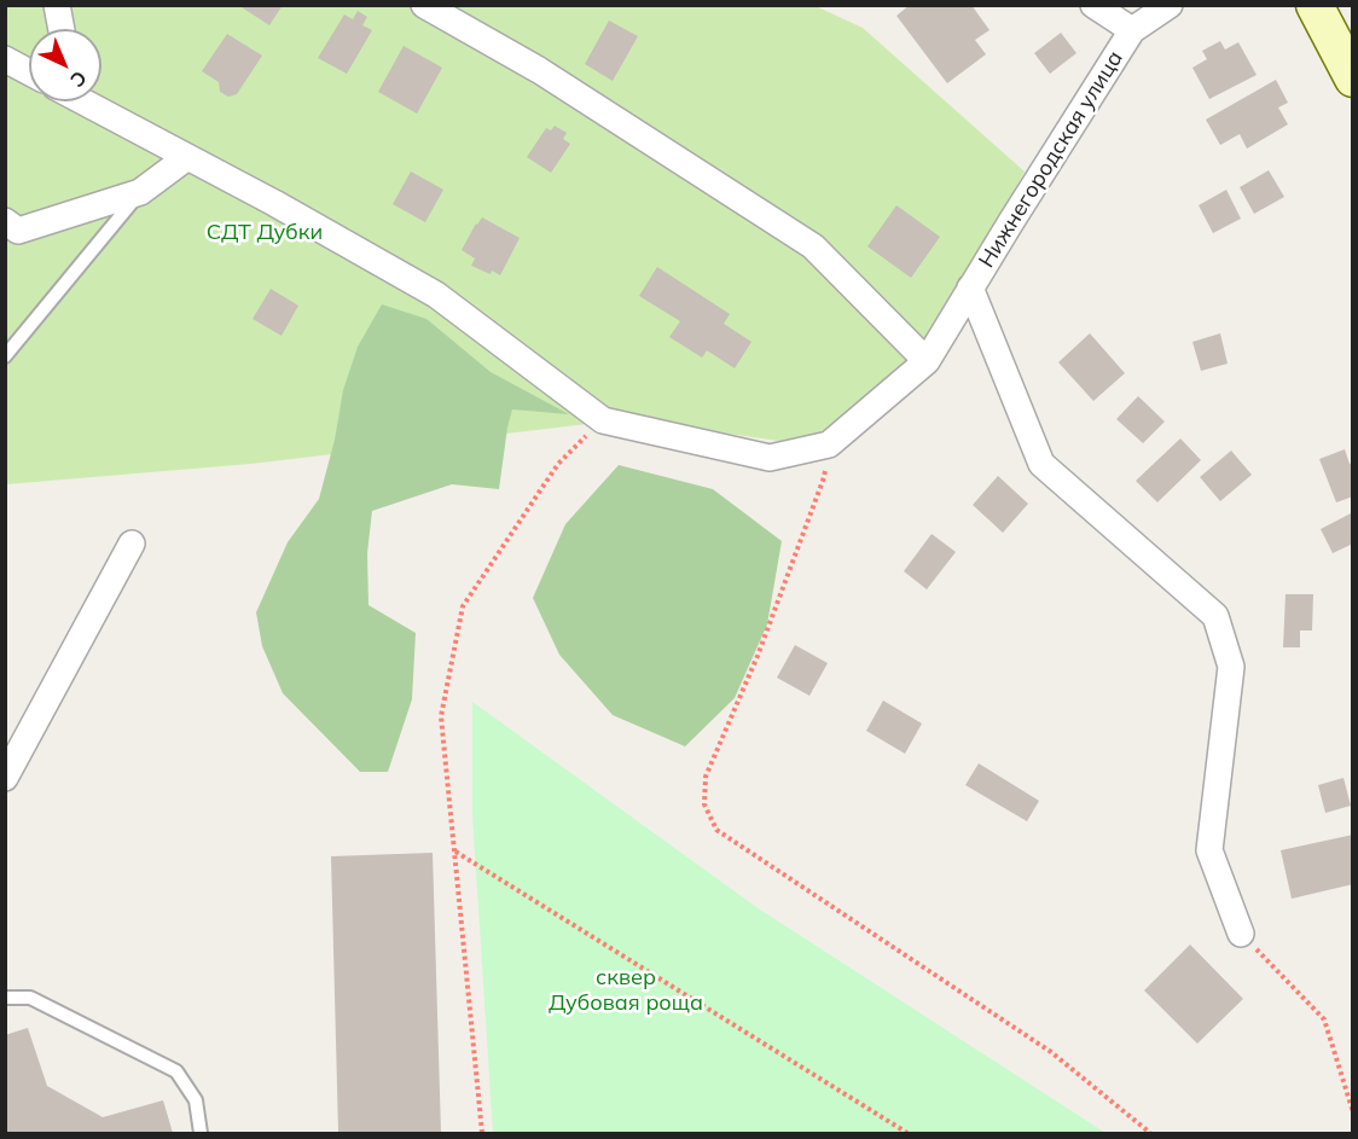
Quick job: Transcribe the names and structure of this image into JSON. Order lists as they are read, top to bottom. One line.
{"streets":{"street":["Нижнегородская улица"]},"parks":["СДТ Дубки","сквер Дубовая роща"],"north":"bottom right"}
